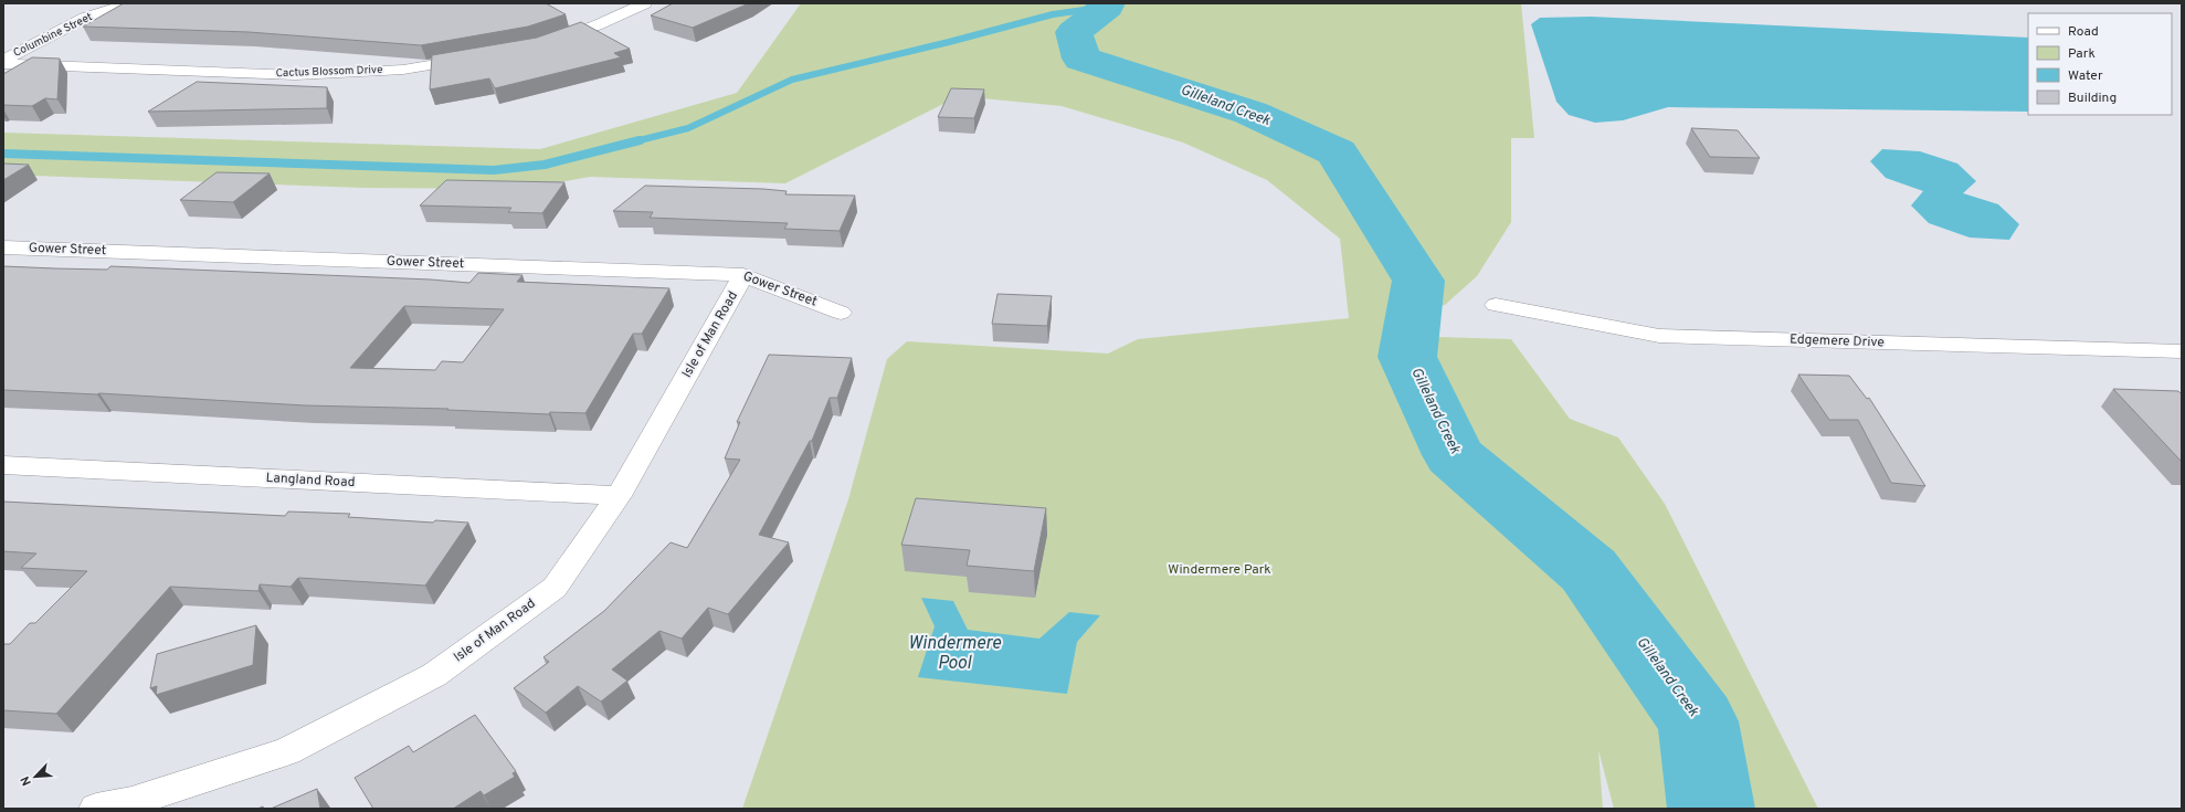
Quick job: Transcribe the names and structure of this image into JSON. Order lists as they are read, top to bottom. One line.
{"streets":{"street":["Columbine Street","Cactus Blossom Drive","Gower Street","Isle of Man Road","Edgemere Drive","Langland Road"]},"crossings":[["Gower Street","Isle of Man Road"],["Isle of Man Road","Langland Road"]],"water":["Gilleland Creek","Windermere Pool"],"parks":["Windermere Park"],"legend":["Road","Park","Water","Building"],"north":"bottom left"}
